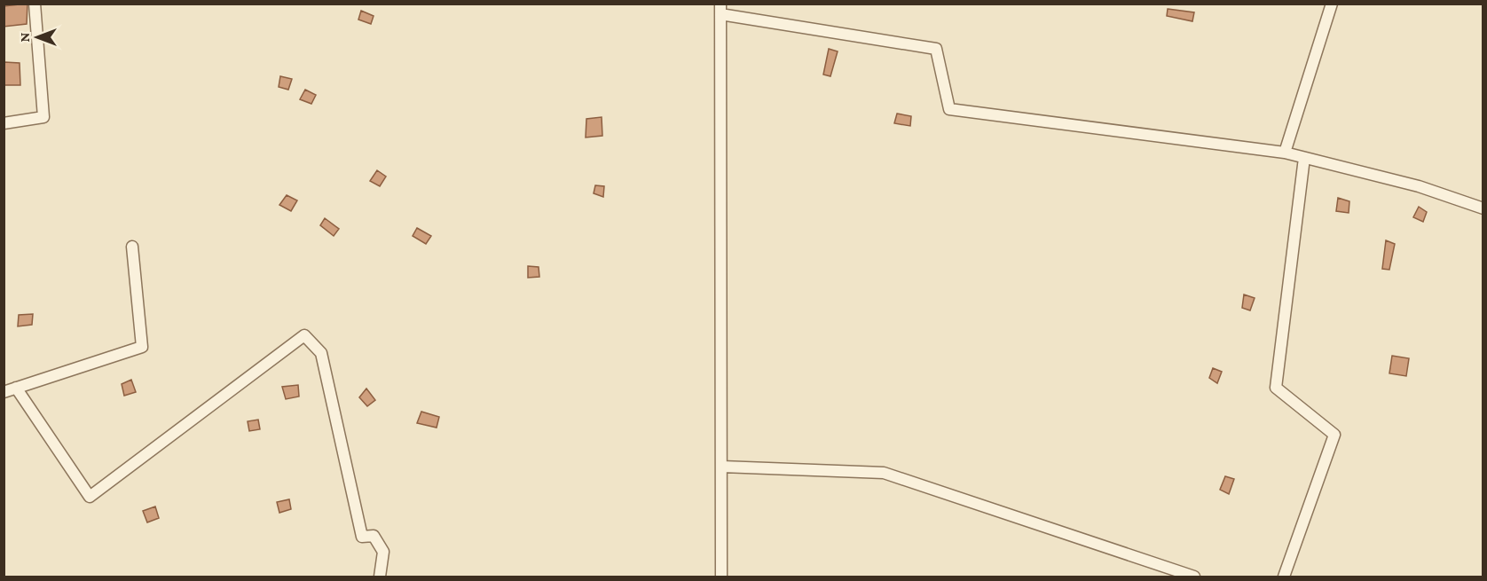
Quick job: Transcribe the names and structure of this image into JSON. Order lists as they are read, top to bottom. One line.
{"north":"left"}
